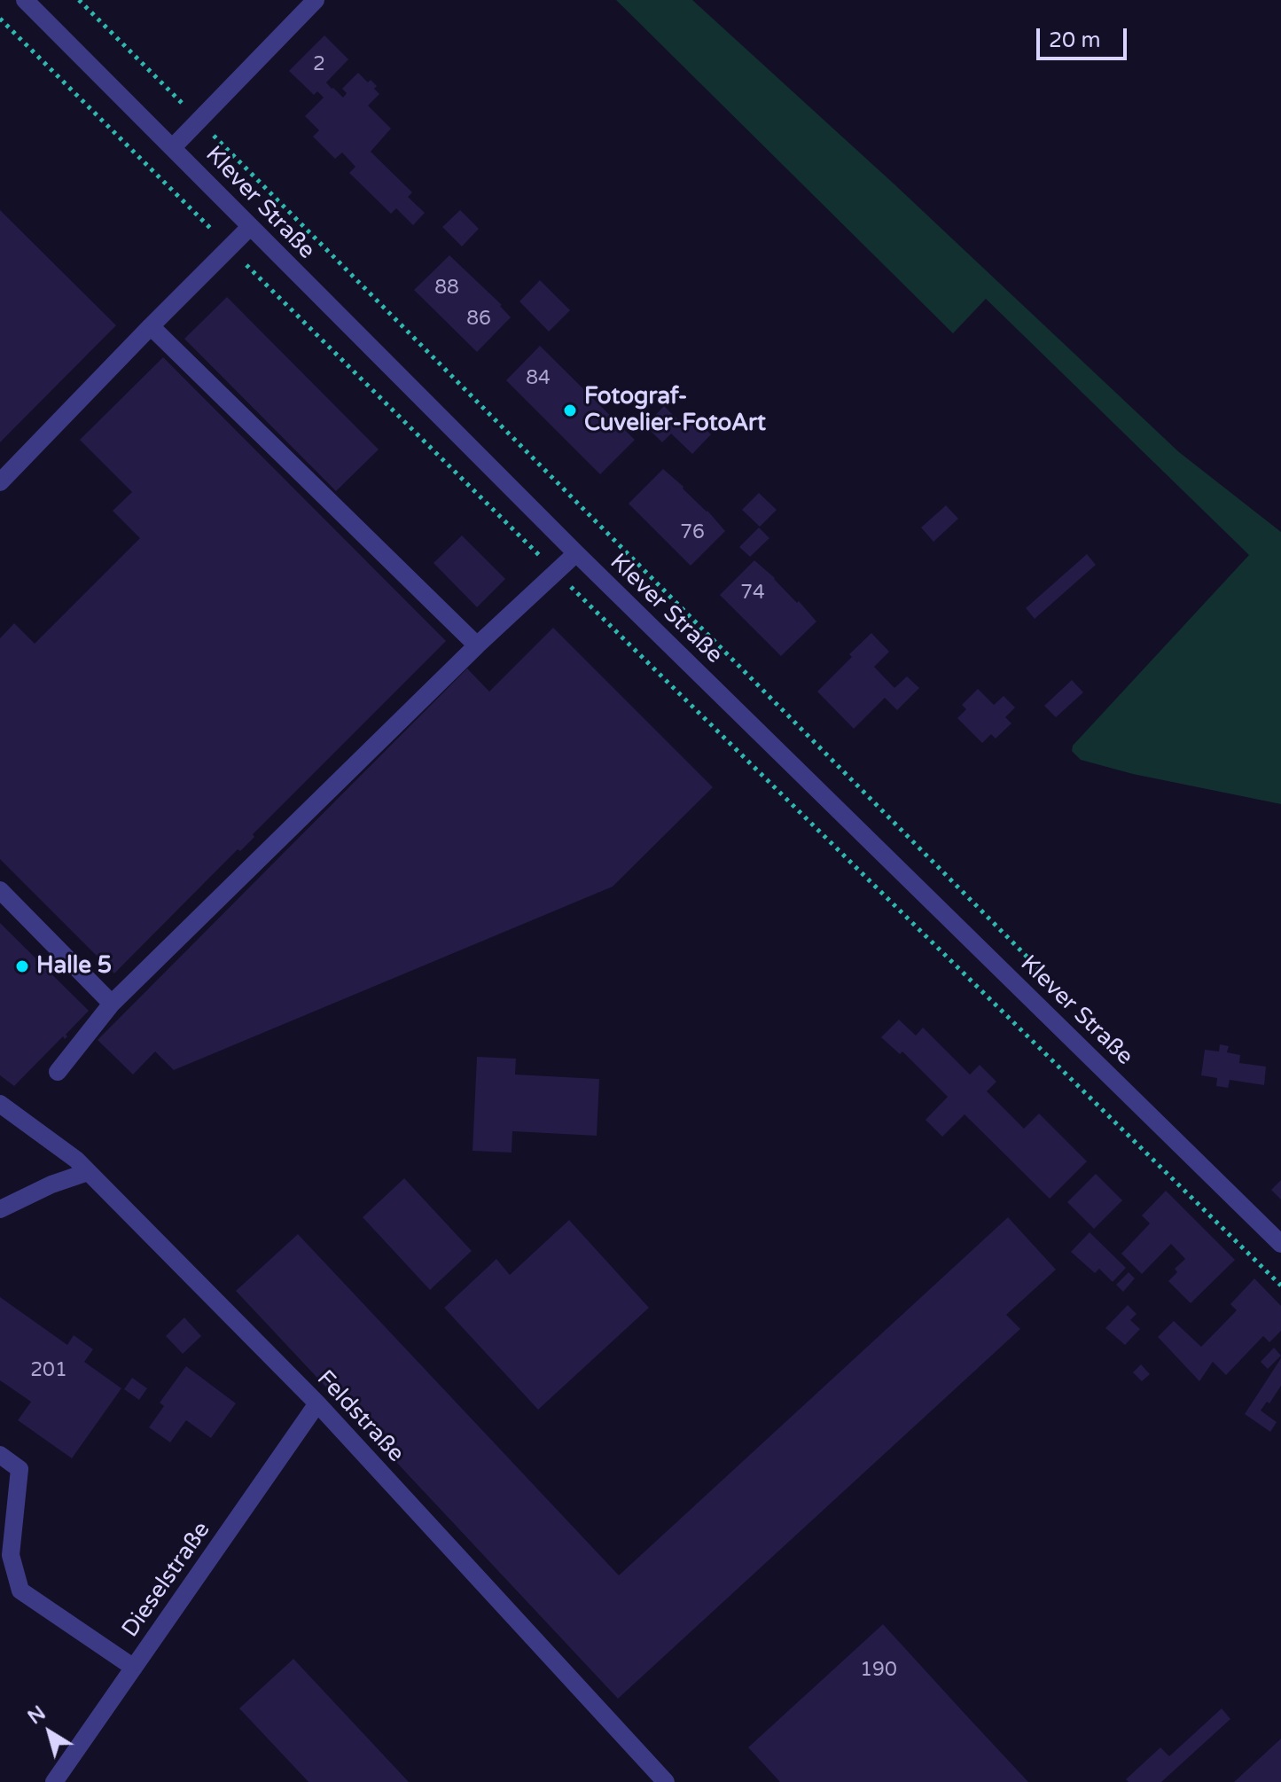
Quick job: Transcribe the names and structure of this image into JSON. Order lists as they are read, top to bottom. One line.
{"streets":{"street":["Klever Straße","Feldstraße","Dieselstraße"]},"crossings":[["Feldstraße","Dieselstraße"]],"places":["Fotograf- Cuvelier-FotoArt","Halle 5"],"house_numbers":["2","88","86","84","76","74","201","190"],"scale_bar":"20 m","north":"top left"}
